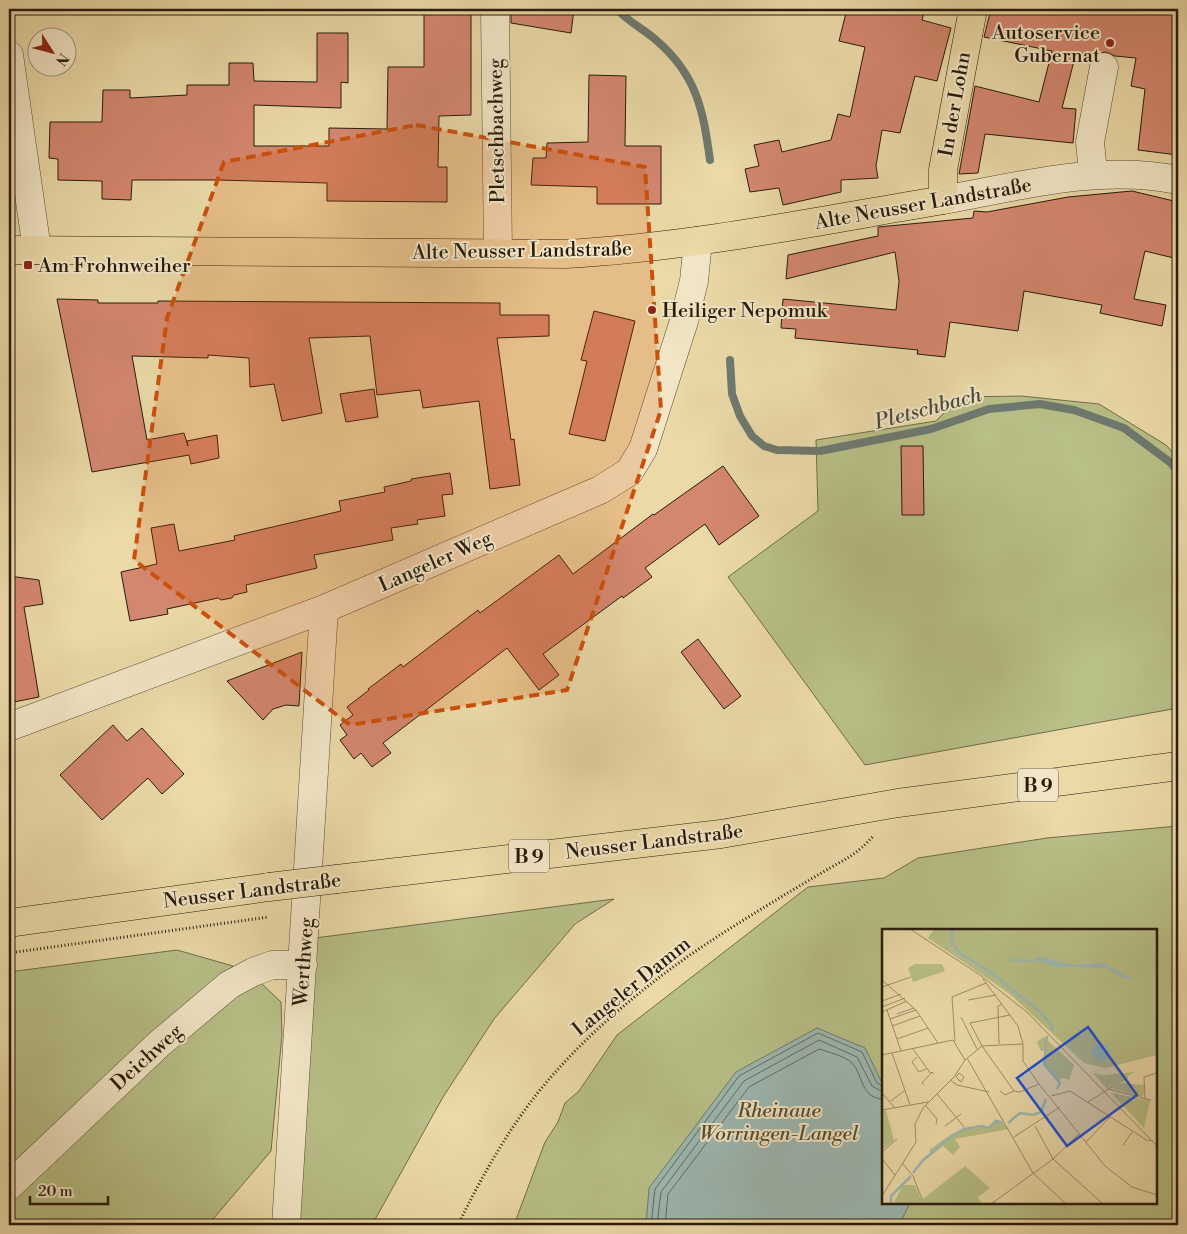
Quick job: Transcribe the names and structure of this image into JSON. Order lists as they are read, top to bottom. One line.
{"streets":{"main road":["In der Lohn","Alte Neusser Landstraße","B 9","Neusser Landstraße"],"street":["Pletschbachweg","Langeler Weg","Werthweg","Deichweg"],"path":["Langeler Damm"]},"crossings":[["In der Lohn","Alte Neusser Landstraße"],["Pletschbachweg","Alte Neusser Landstraße"],["Alte Neusser Landstraße","Langeler Weg"],["Langeler Weg","Werthweg"],["Werthweg","Deichweg"]],"water":["Pletschbach"],"parks":["Rheinaue Worringen-Langel"],"places":{"other":["Autoservice Gubernat","Heiliger Nepomuk"],"transit":["Am Frohnweiher"]},"scale_bar":"20 m","north":"bottom right"}
